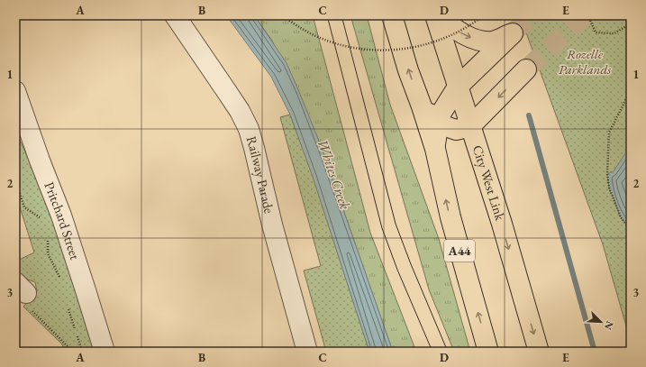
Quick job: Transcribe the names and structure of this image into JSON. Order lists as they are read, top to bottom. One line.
{"streets":{"highway":["City West Link","A44"],"street":["Railway Parade","Pritchard Street"]},"water":["Whites Creek"],"parks":["Rozelle Parklands"],"north":"bottom right","grid":{"columns":["A","B","C","D","E"],"rows":["1","2","3"]}}
